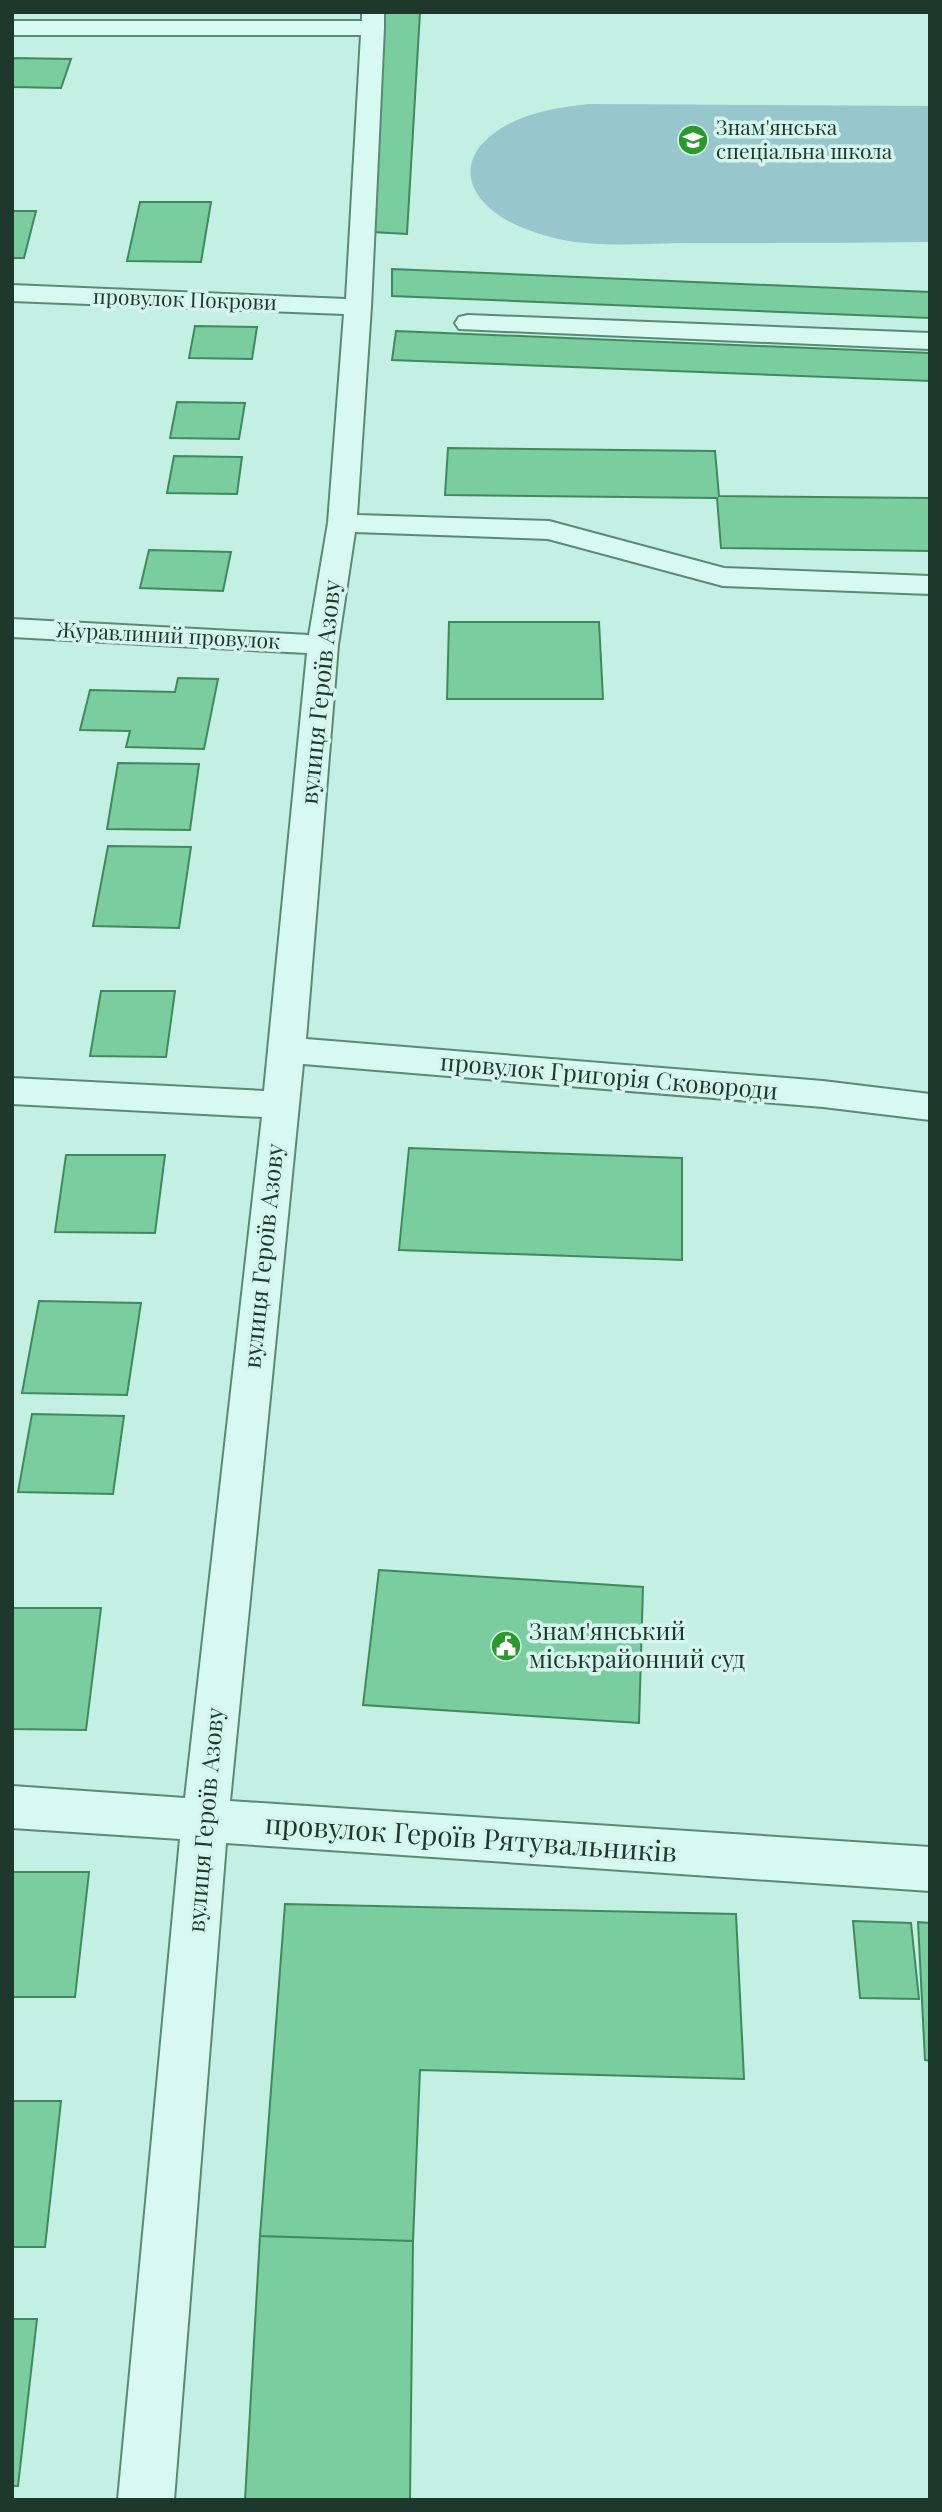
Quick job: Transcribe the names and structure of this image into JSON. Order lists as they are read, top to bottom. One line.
{"streets":{"street":["провулок Покрови","Журавлиний провулок","вулиця Героїв Азову","провулок Григорія Сковороди","провулок Героїв Рятувальників"]},"crossings":[["провулок Покрови","вулиця Героїв Азову"],["Журавлиний провулок","вулиця Героїв Азову"],["вулиця Героїв Азову","провулок Григорія Сковороди"],["вулиця Героїв Азову","провулок Героїв Рятувальників"]],"places":{"school or university":["Знам'янська спеціальна школа"],"public building":["Знам'янський міськрайонний суд"]}}
